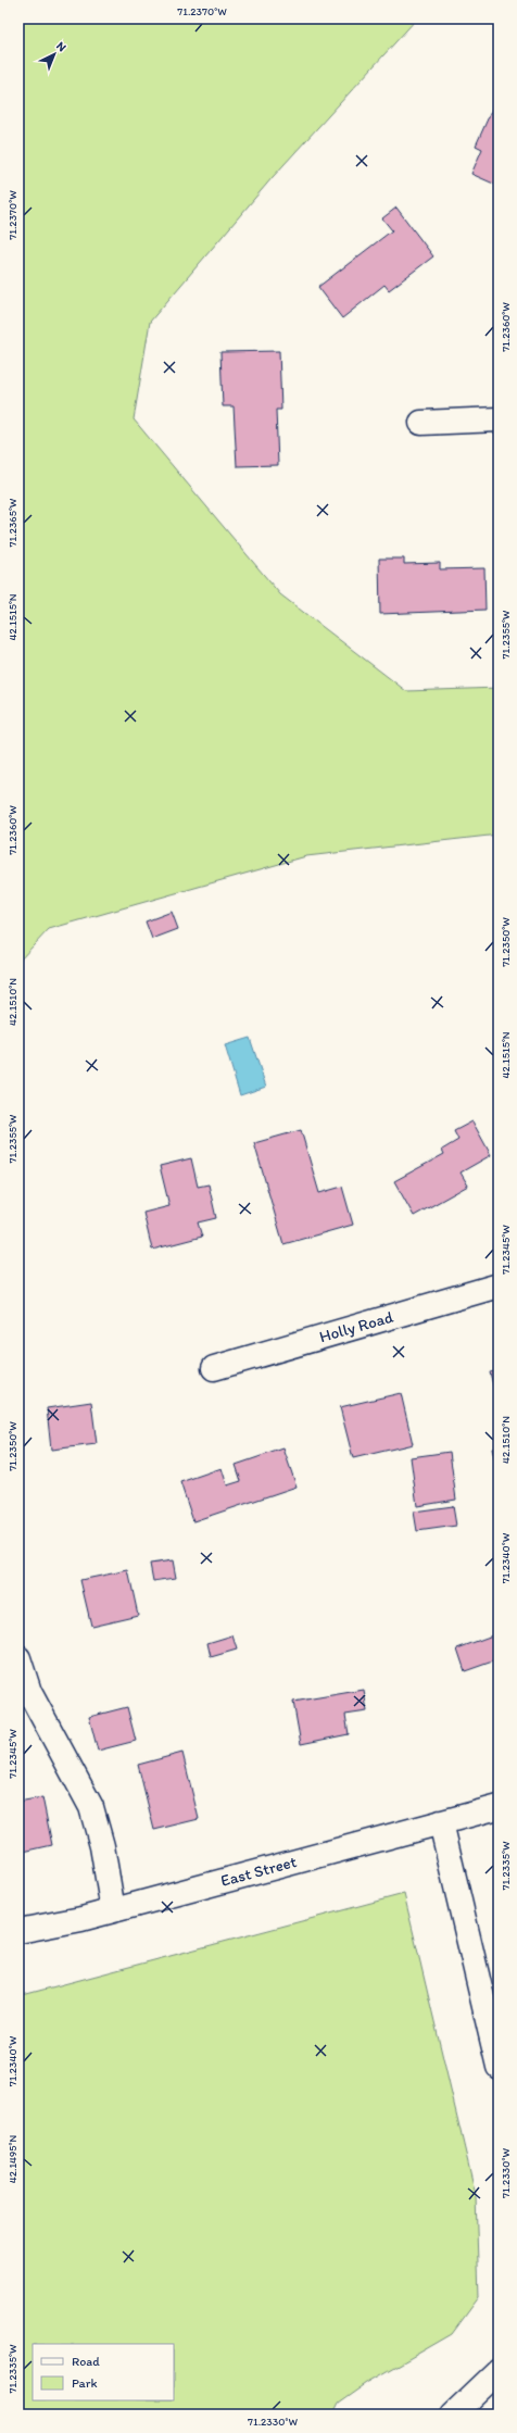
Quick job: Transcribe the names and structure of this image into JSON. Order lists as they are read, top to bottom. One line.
{"streets":{"street":["Holly Road","East Street"]},"legend":["Road","Park"],"north":"top right","coordinates":["71.2370°W","71.2360°W","71.2365°W","42.1515°N","71.2355°W","71.2350°W","42.1510°N","71.2345°W","71.2340°W","71.2335°W","42.1495°N","71.2330°W"]}
